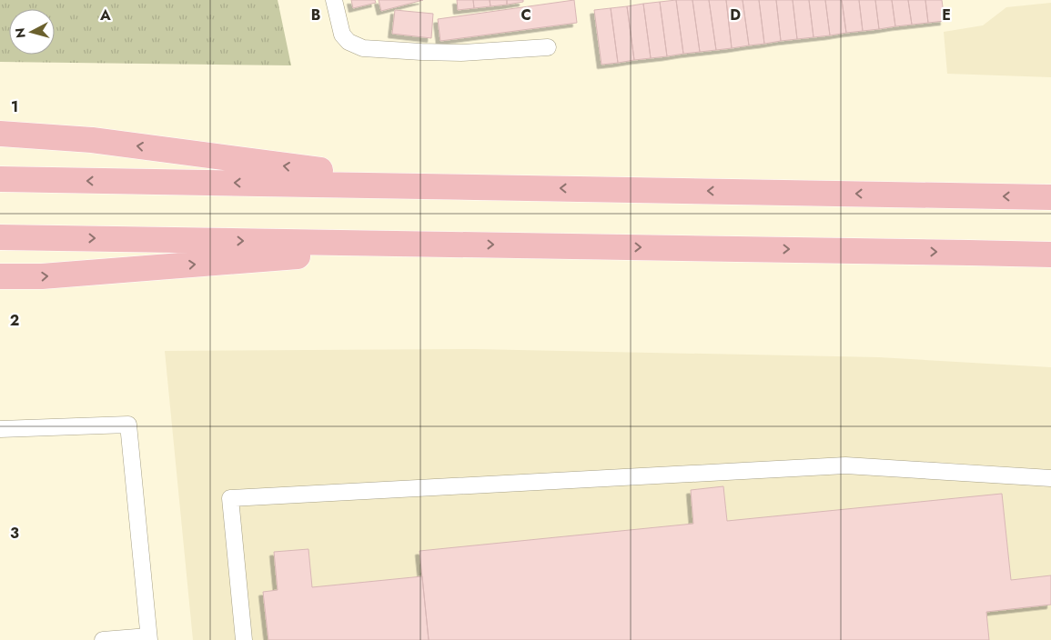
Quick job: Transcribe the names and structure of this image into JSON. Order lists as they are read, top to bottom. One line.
{"north":"left","grid":{"columns":["A","B","C","D","E"],"rows":["1","2","3"]}}
